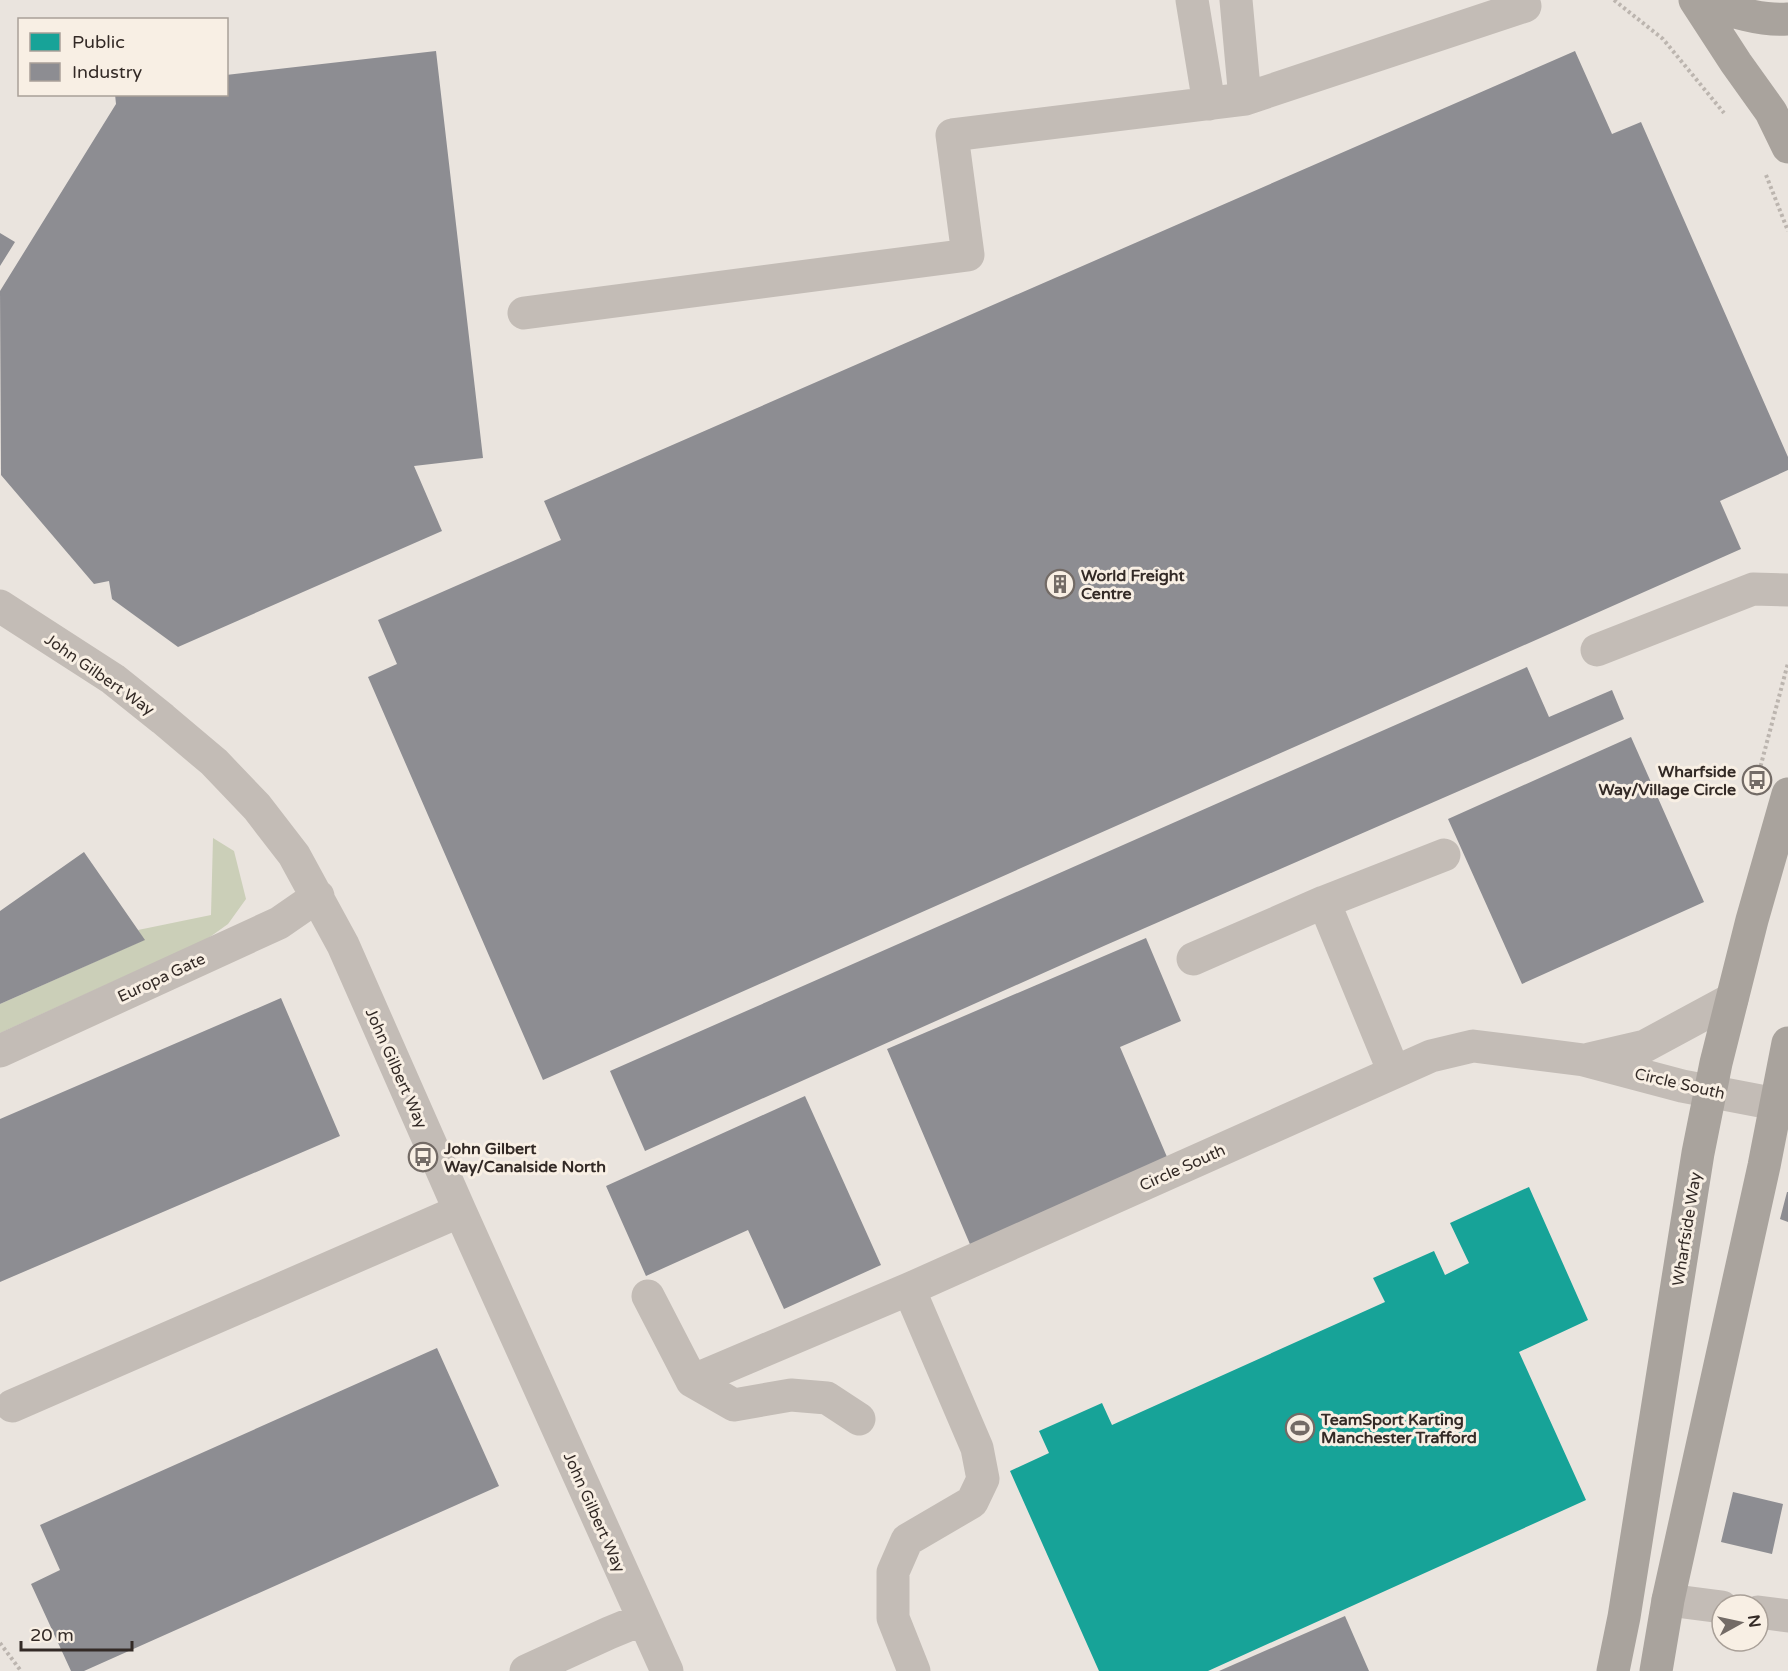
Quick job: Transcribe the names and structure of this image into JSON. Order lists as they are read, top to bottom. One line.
{"streets":{"highway":["Wharfside Way"],"street":["John Gilbert Way","Europa Gate","Circle South"]},"crossings":[["John Gilbert Way","Europa Gate"],["Circle South","Wharfside Way"]],"places":{"building":["World Freight Centre"],"bus stop":["Wharfside Way/Village Circle","John Gilbert Way/Canalside North"],"sports":["TeamSport Karting Manchester Trafford"]},"legend":["Public","Industry"],"scale_bar":"20 m","north":"right"}
